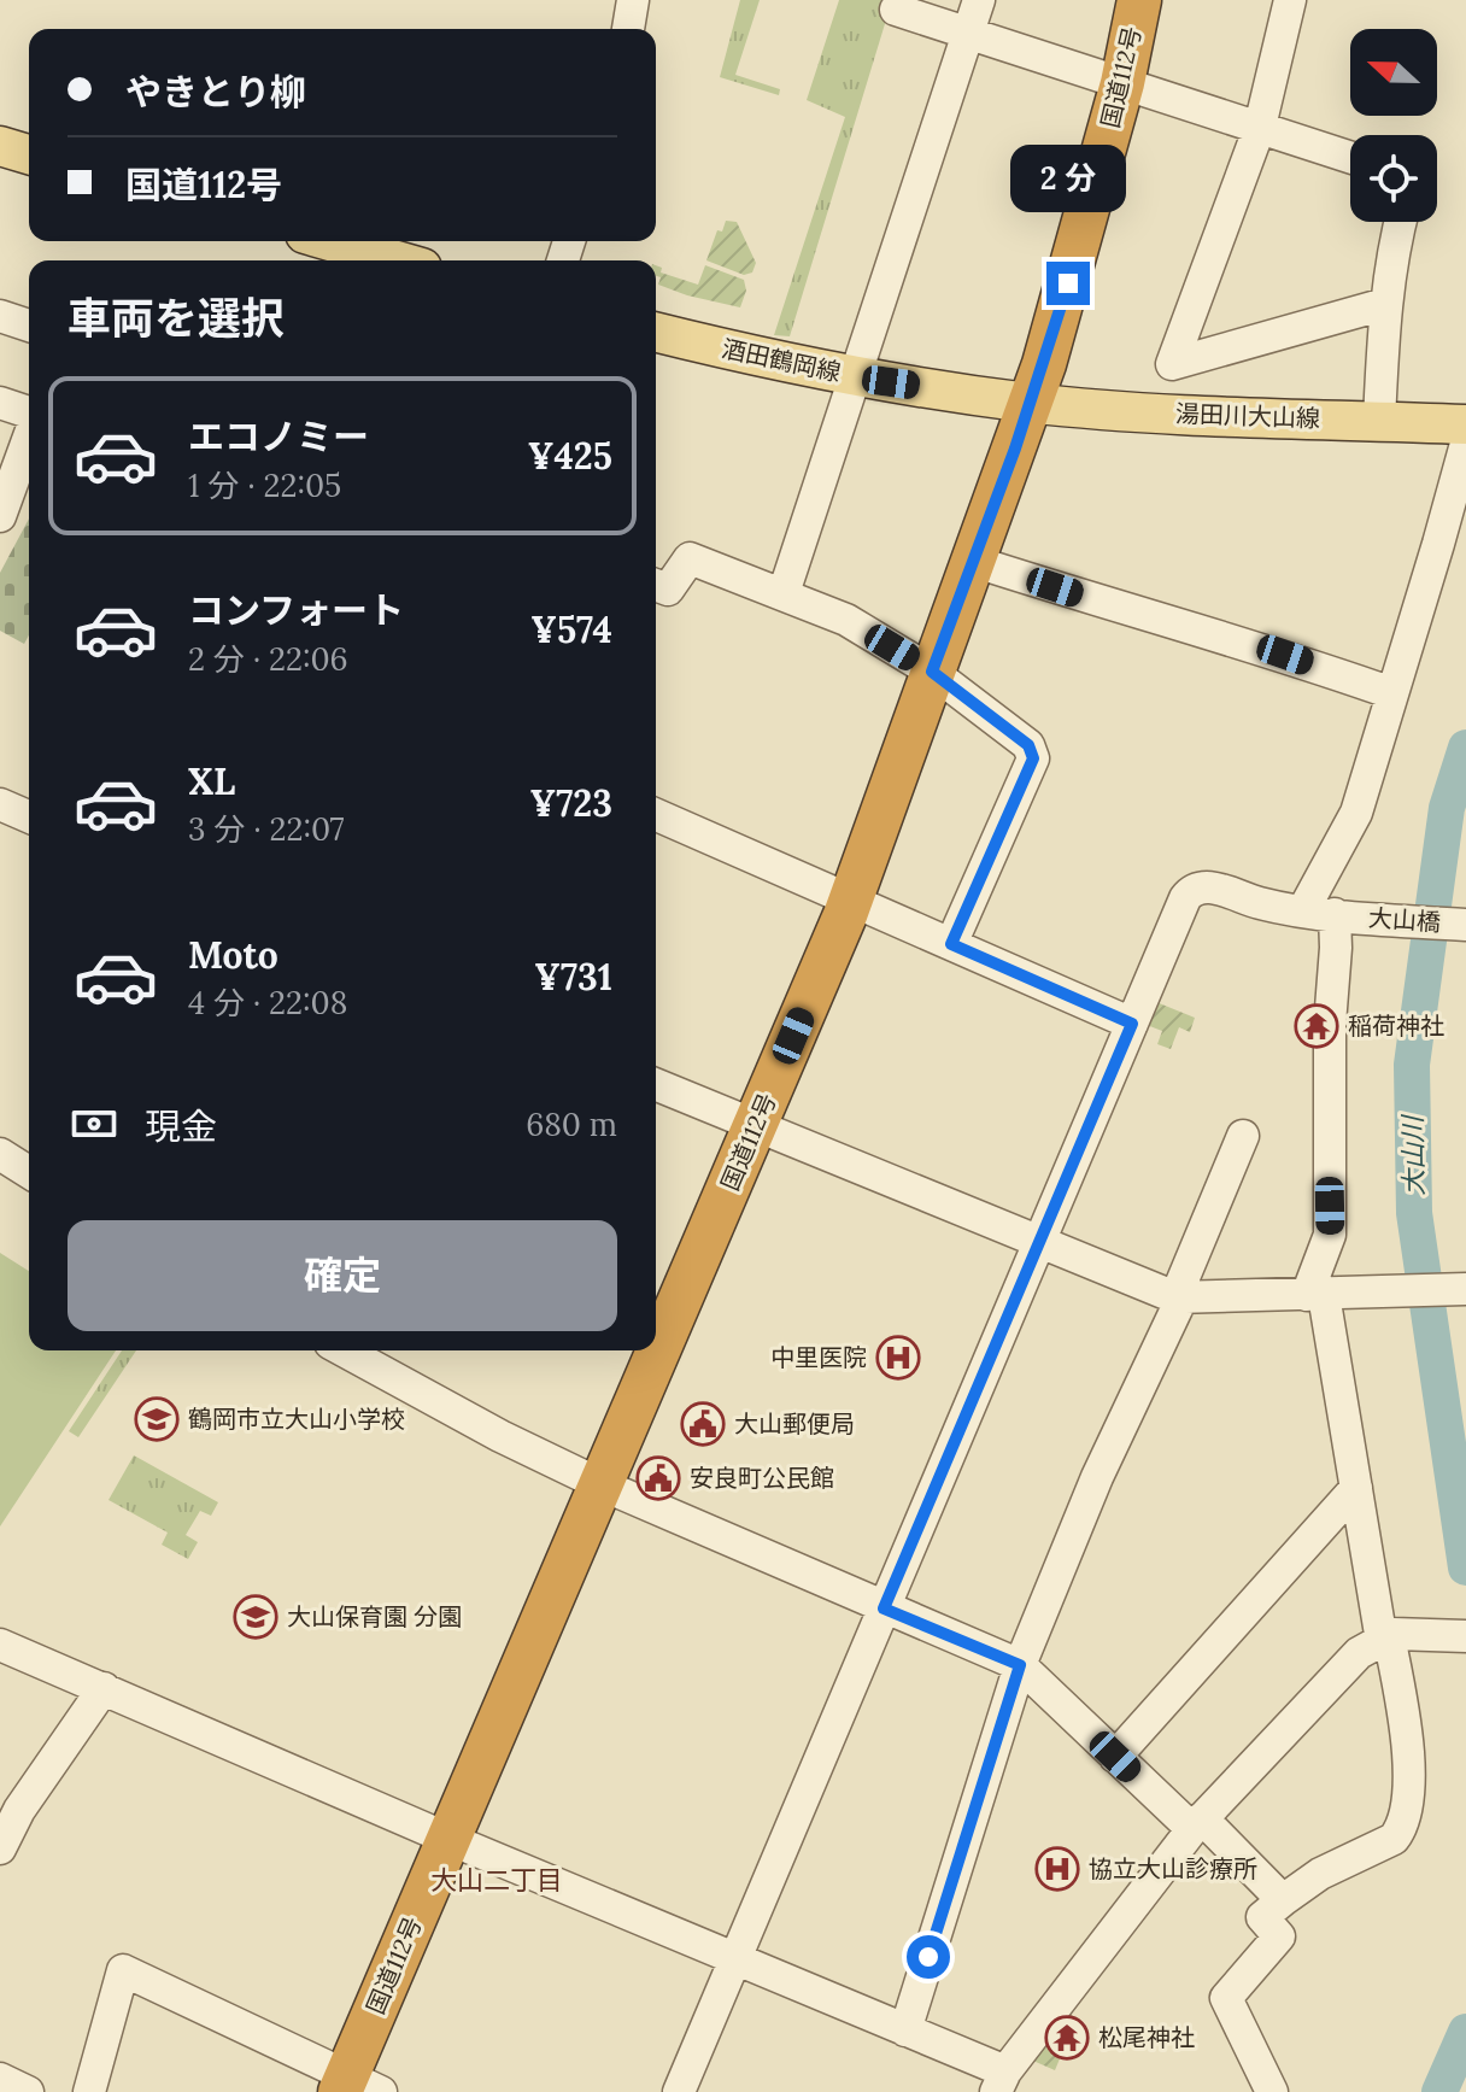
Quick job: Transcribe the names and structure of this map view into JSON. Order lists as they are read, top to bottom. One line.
{"streets":{"highway":["国道112号"],"main road":["酒田鶴岡線","湯田川大山線"],"street":["大山橋"]},"crossings":[["国道112号","酒田鶴岡線"],["国道112号","湯田川大山線"],["酒田鶴岡線","湯田川大山線"]],"districts":["大山二丁目"],"water":["大山川"],"places":{"temple":["稲荷神社","松尾神社"],"hospital":["中里医院","協立大山診療所"],"school or university":["鶴岡市立大山小学校","大山保育園 分園"],"public building":["大山郵便局","安良町公民館"]},"north":"left","page":{"banner":["やきとり柳","国道112号"],"bubble":"2 分","heading":"車両を選択","list":[{"name":"エコノミー","note":"1 分 · 22:05","value":"¥425"},{"name":"コンフォート","note":"2 分 · 22:06","value":"¥574"},{"name":"XL","note":"3 分 · 22:07","value":"¥723"},{"name":"Moto","note":"4 分 · 22:08","value":"¥731"}],"pay":["現金","680 m"],"buttons":"確定"}}
